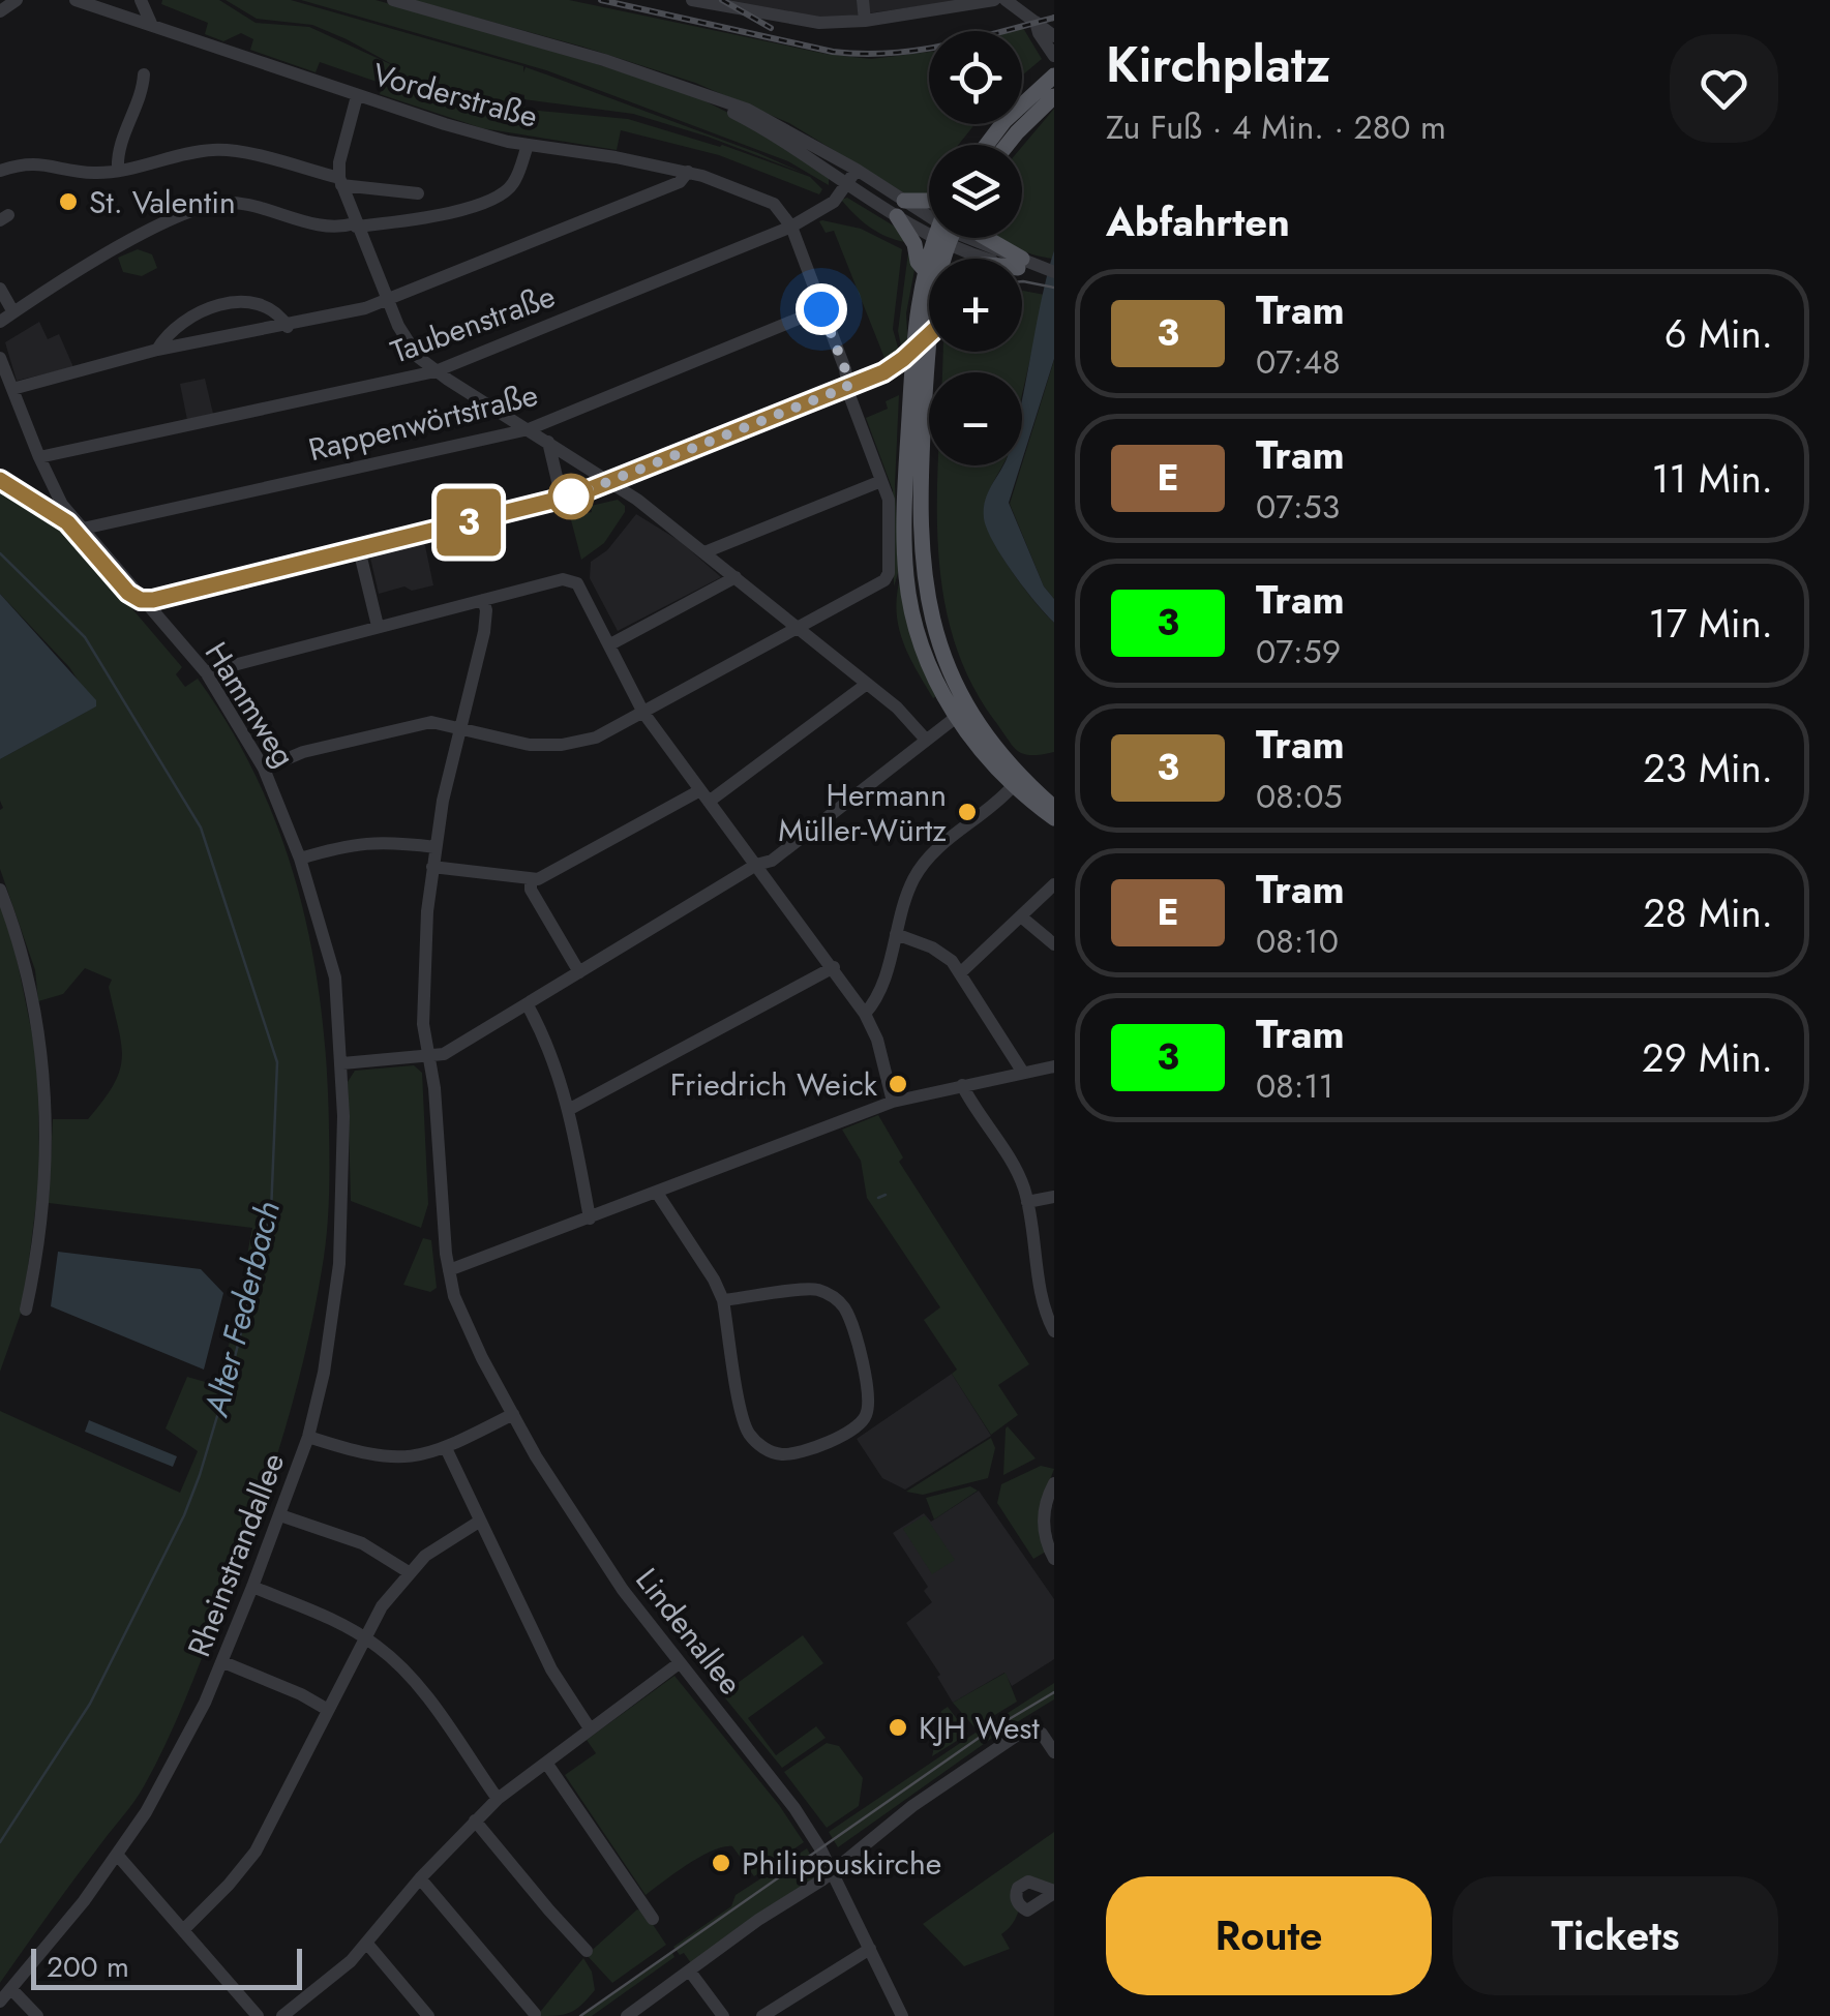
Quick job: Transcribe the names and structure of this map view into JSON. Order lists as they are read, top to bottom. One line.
{"streets":{"street":["Vorderstraße","Taubenstraße","Rappenwörtstraße","Hammweg","Rheinstrandallee","Lindenallee"]},"crossings":[["Vorderstraße","Taubenstraße"],["Taubenstraße","Hammweg"],["Rappenwörtstraße","Hammweg"],["Hammweg","Rheinstrandallee"]],"water":["Alter Federbach"],"places":["St. Valentin","Hermann Müller-Würtz","Friedrich Weick","KJH West","Philippuskirche"],"lines":["tram line 3"],"scale_bar":"200 m","page":{"on_map":"3","heading":[["Kirchplatz","Zu Fuß · 4 Min. · 280 m"],"Abfahrten"],"map_buttons":["+","−"],"list":[{"mark":"3","name":"Tram","note":"07:48","value":"6 Min."},{"mark":"E","name":"Tram","note":"07:53","value":"11 Min."},{"mark":"3","name":"Tram","note":"07:59","value":"17 Min."},{"mark":"3","name":"Tram","note":"08:05","value":"23 Min."},{"mark":"E","name":"Tram","note":"08:10","value":"28 Min."},{"mark":"3","name":"Tram","note":"08:11","value":"29 Min."}],"buttons":["Route","Tickets"],"scale":"200 m"}}
